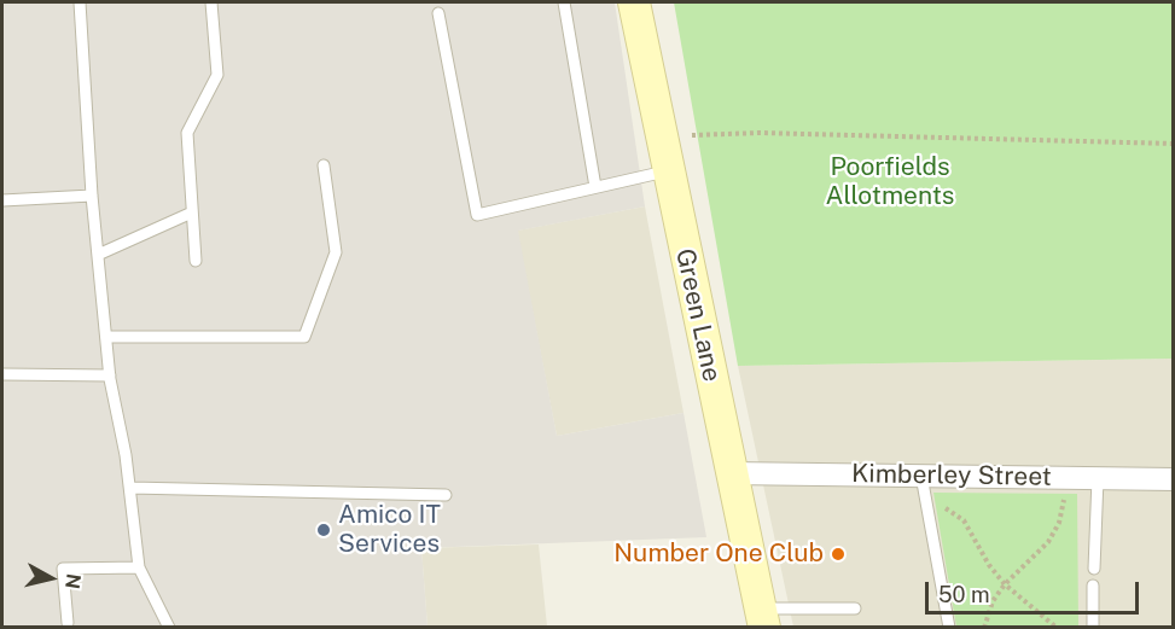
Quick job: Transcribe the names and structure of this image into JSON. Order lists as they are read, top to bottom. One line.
{"streets":{"street":["Green Lane","Kimberley Street"]},"crossings":[["Green Lane","Kimberley Street"]],"parks":["Poorfields Allotments"],"places":["Amico IT Services","Number One Club"],"scale_bar":"50 m","north":"right"}
